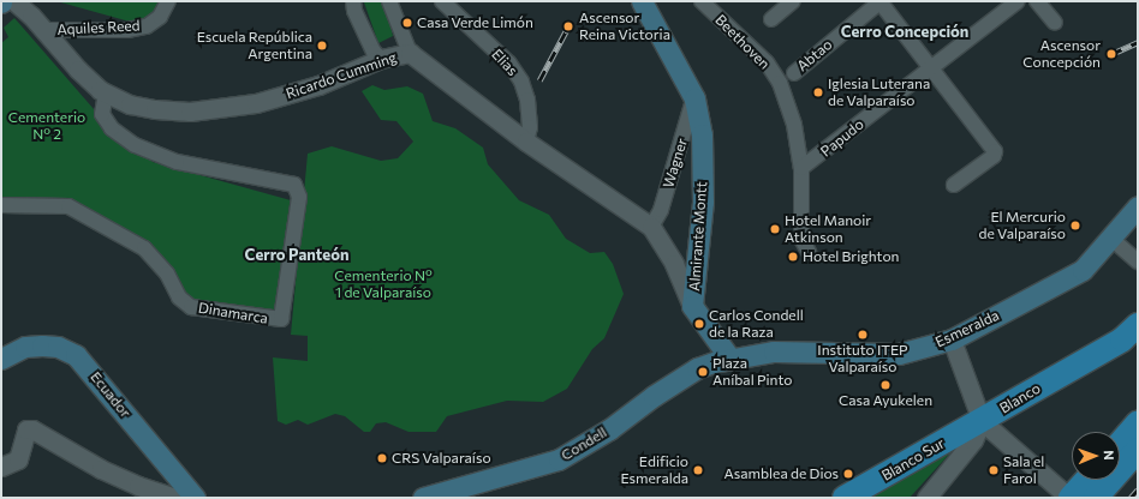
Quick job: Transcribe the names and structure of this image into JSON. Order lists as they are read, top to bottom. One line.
{"streets":{"main road":["Almirante Montt","Esmeralda","Ecuador","Blanco","Condell","Blanco Sur"],"street":["Aquiles Reed","Beethoven","Abtao","Elias","Ricardo Cumming","Papudo","Wagner","Dinamarca"]},"crossings":[["Aquiles Reed","Ricardo Cumming"],["Beethoven","Papudo"],["Elias","Ricardo Cumming"],["Ricardo Cumming","Wagner"],["Ricardo Cumming","Almirante Montt"],["Ricardo Cumming","Dinamarca"],["Wagner","Almirante Montt"],["Almirante Montt","Esmeralda"],["Almirante Montt","Condell"],["Esmeralda","Condell"],["Blanco","Blanco Sur"]],"districts":["Cerro Concepción","Cerro Panteón"],"parks":["Cementerio N° 2","Cementerio N° 1 de Valparaíso"],"places":["Casa Verde Limón","Ascensor Reina Victoria","Escuela República Argentina","Ascensor Concepción","Iglesia Luterana de Valparaíso","El Mercurio de Valparaíso","Hotel Manoir Atkinson","Hotel Brighton","Carlos Condell de la Raza","Instituto ITEP Valparaíso","Plaza Aníbal Pinto","Casa Ayukelen","CRS Valparaíso","Edificio Esmeralda","Sala el Farol","Asamblea de Dios"],"north":"right"}
